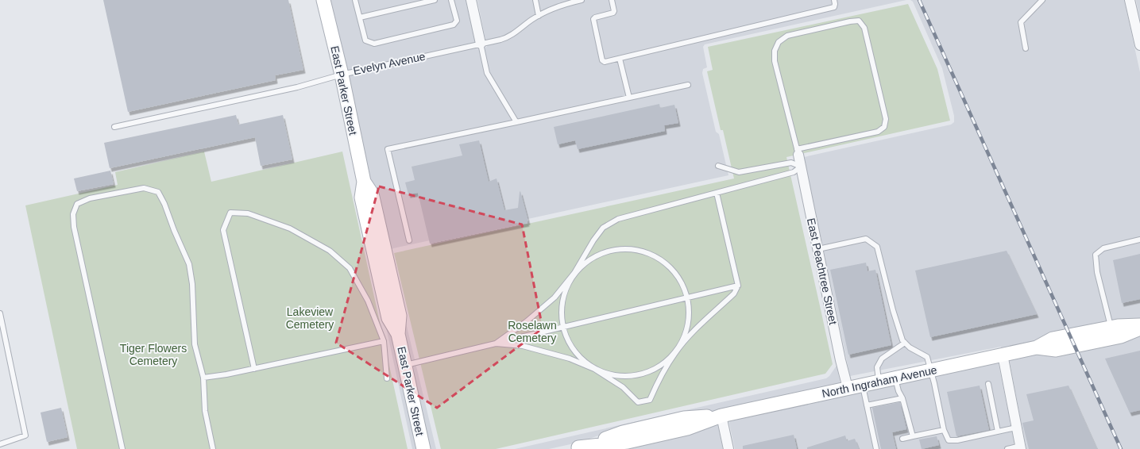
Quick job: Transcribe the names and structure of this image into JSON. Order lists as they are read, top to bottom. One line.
{"streets":{"street":["East Parker Street","East Peachtree Street","North Ingraham Avenue"],"lane":["Evelyn Avenue"]},"crossings":[["Evelyn Avenue","East Parker Street"],["East Peachtree Street","North Ingraham Avenue"]],"parks":["Lakeview Cemetery","Roselawn Cemetery","Tiger Flowers Cemetery"]}
